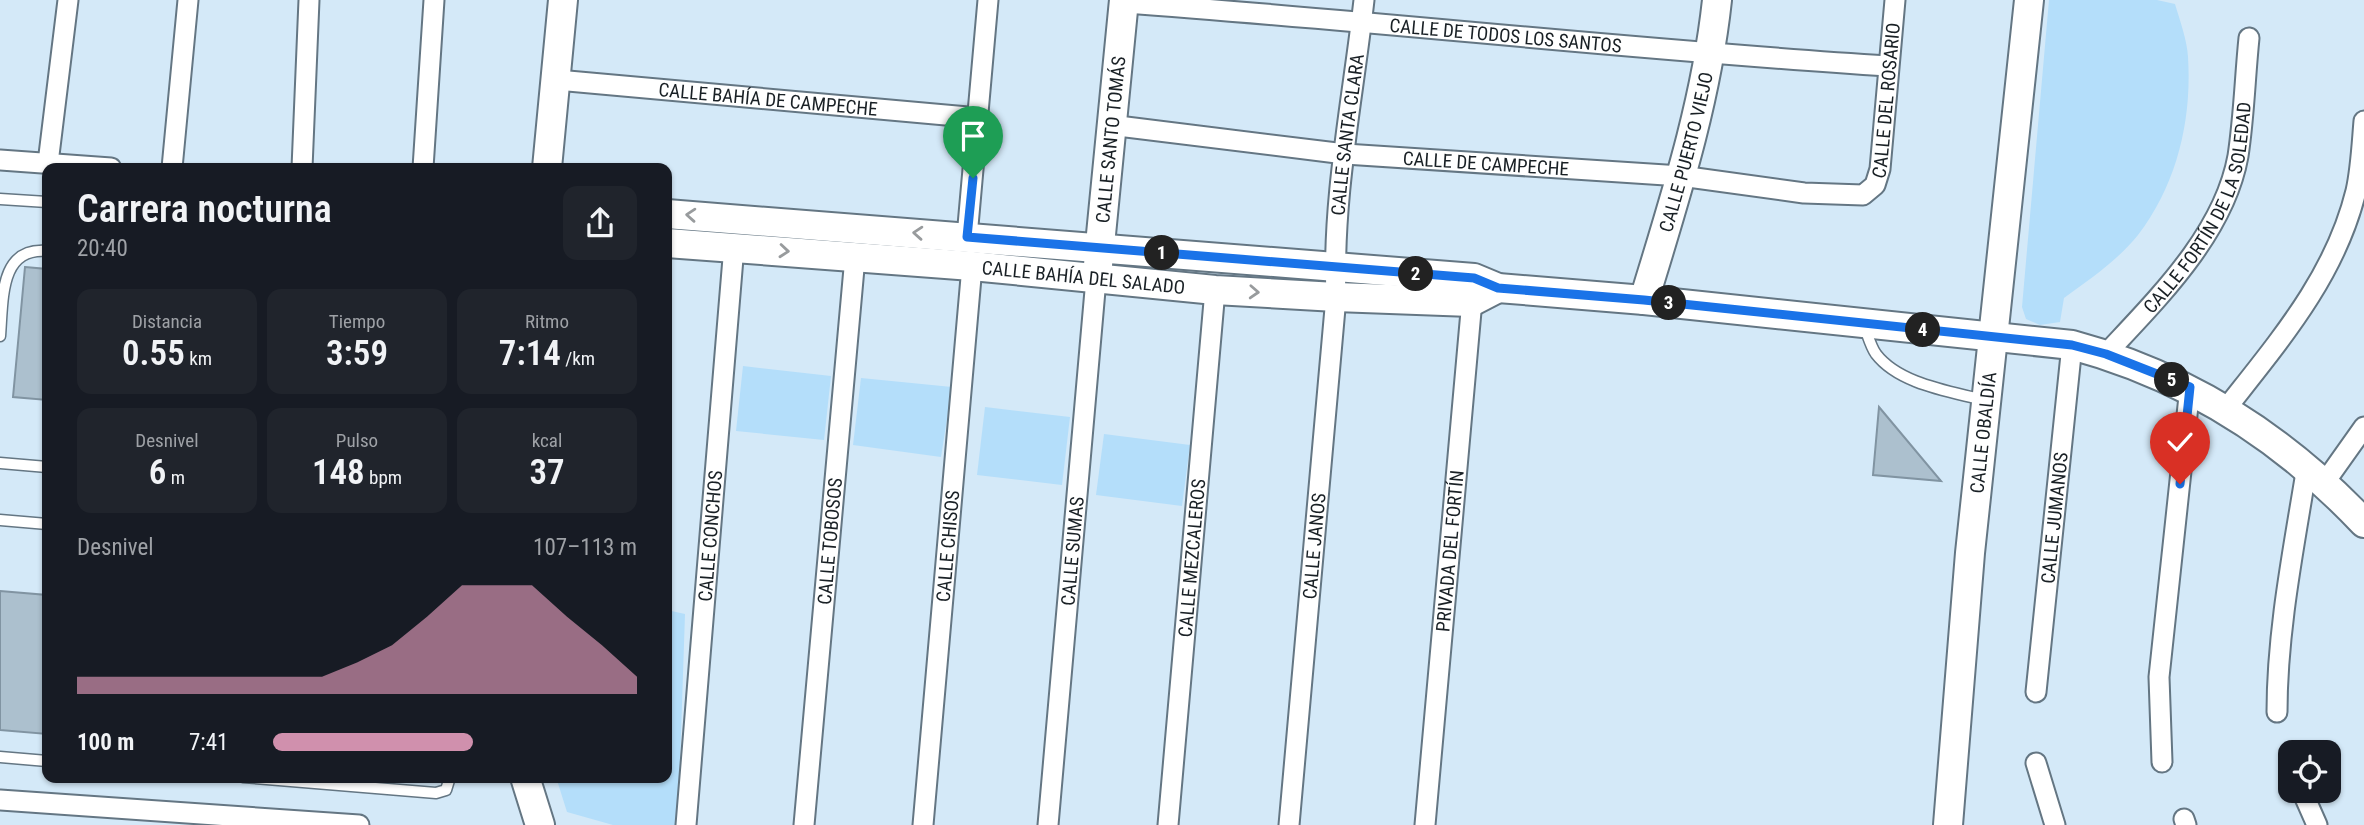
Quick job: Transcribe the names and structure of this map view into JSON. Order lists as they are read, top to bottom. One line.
{"streets":{"street":["CALLE DE TODOS LOS SANTOS","CALLE BAHÍA DE CAMPECHE","CALLE DEL ROSARIO","CALLE SANTA CLARA","CALLE SANTO TOMÁS","CALLE PUERTO VIEJO","CALLE DE CAMPECHE","CALLE FORTÍN DE LA SOLEDAD","CALLE BAHÍA DEL SALADO","CALLE OBALDÍA","CALLE JUMANOS","CALLE CONCHOS","CALLE TOBOSOS","CALLE CHISOS","CALLE JANOS","CALLE SUMAS","PRIVADA DEL FORTÍN","CALLE MEZCALEROS"]},"crossings":[["CALLE DE TODOS LOS SANTOS","CALLE DEL ROSARIO"],["CALLE DE TODOS LOS SANTOS","CALLE SANTA CLARA"],["CALLE DE TODOS LOS SANTOS","CALLE SANTO TOMÁS"],["CALLE DE TODOS LOS SANTOS","CALLE PUERTO VIEJO"],["CALLE DEL ROSARIO","CALLE DE CAMPECHE"],["CALLE SANTA CLARA","CALLE DE CAMPECHE"],["CALLE SANTA CLARA","CALLE BAHÍA DEL SALADO"],["CALLE SANTA CLARA","CALLE JANOS"],["CALLE SANTO TOMÁS","CALLE DE CAMPECHE"],["CALLE SANTO TOMÁS","CALLE BAHÍA DEL SALADO"],["CALLE SANTO TOMÁS","CALLE SUMAS"],["CALLE PUERTO VIEJO","CALLE DE CAMPECHE"],["CALLE PUERTO VIEJO","CALLE BAHÍA DEL SALADO"],["CALLE BAHÍA DEL SALADO","CALLE OBALDÍA"],["CALLE BAHÍA DEL SALADO","CALLE CONCHOS"],["CALLE BAHÍA DEL SALADO","CALLE TOBOSOS"],["CALLE BAHÍA DEL SALADO","CALLE CHISOS"],["CALLE BAHÍA DEL SALADO","CALLE JANOS"],["CALLE BAHÍA DEL SALADO","CALLE SUMAS"],["CALLE BAHÍA DEL SALADO","PRIVADA DEL FORTÍN"],["CALLE BAHÍA DEL SALADO","CALLE MEZCALEROS"]],"page":{"heading":["Carrera nocturna","20:40"],"pins":["1","2","3","4","5"],"stats":[["Distancia","0.55 km"],["Tiempo","3:59"],["Ritmo","7:14 /km"],["Desnivel","6 m"],["Pulso","148 bpm"],["kcal","37"]],"chart":["Desnivel","107–113 m"],"list":[{"name":"100 m","note":"7:41"}]}}
